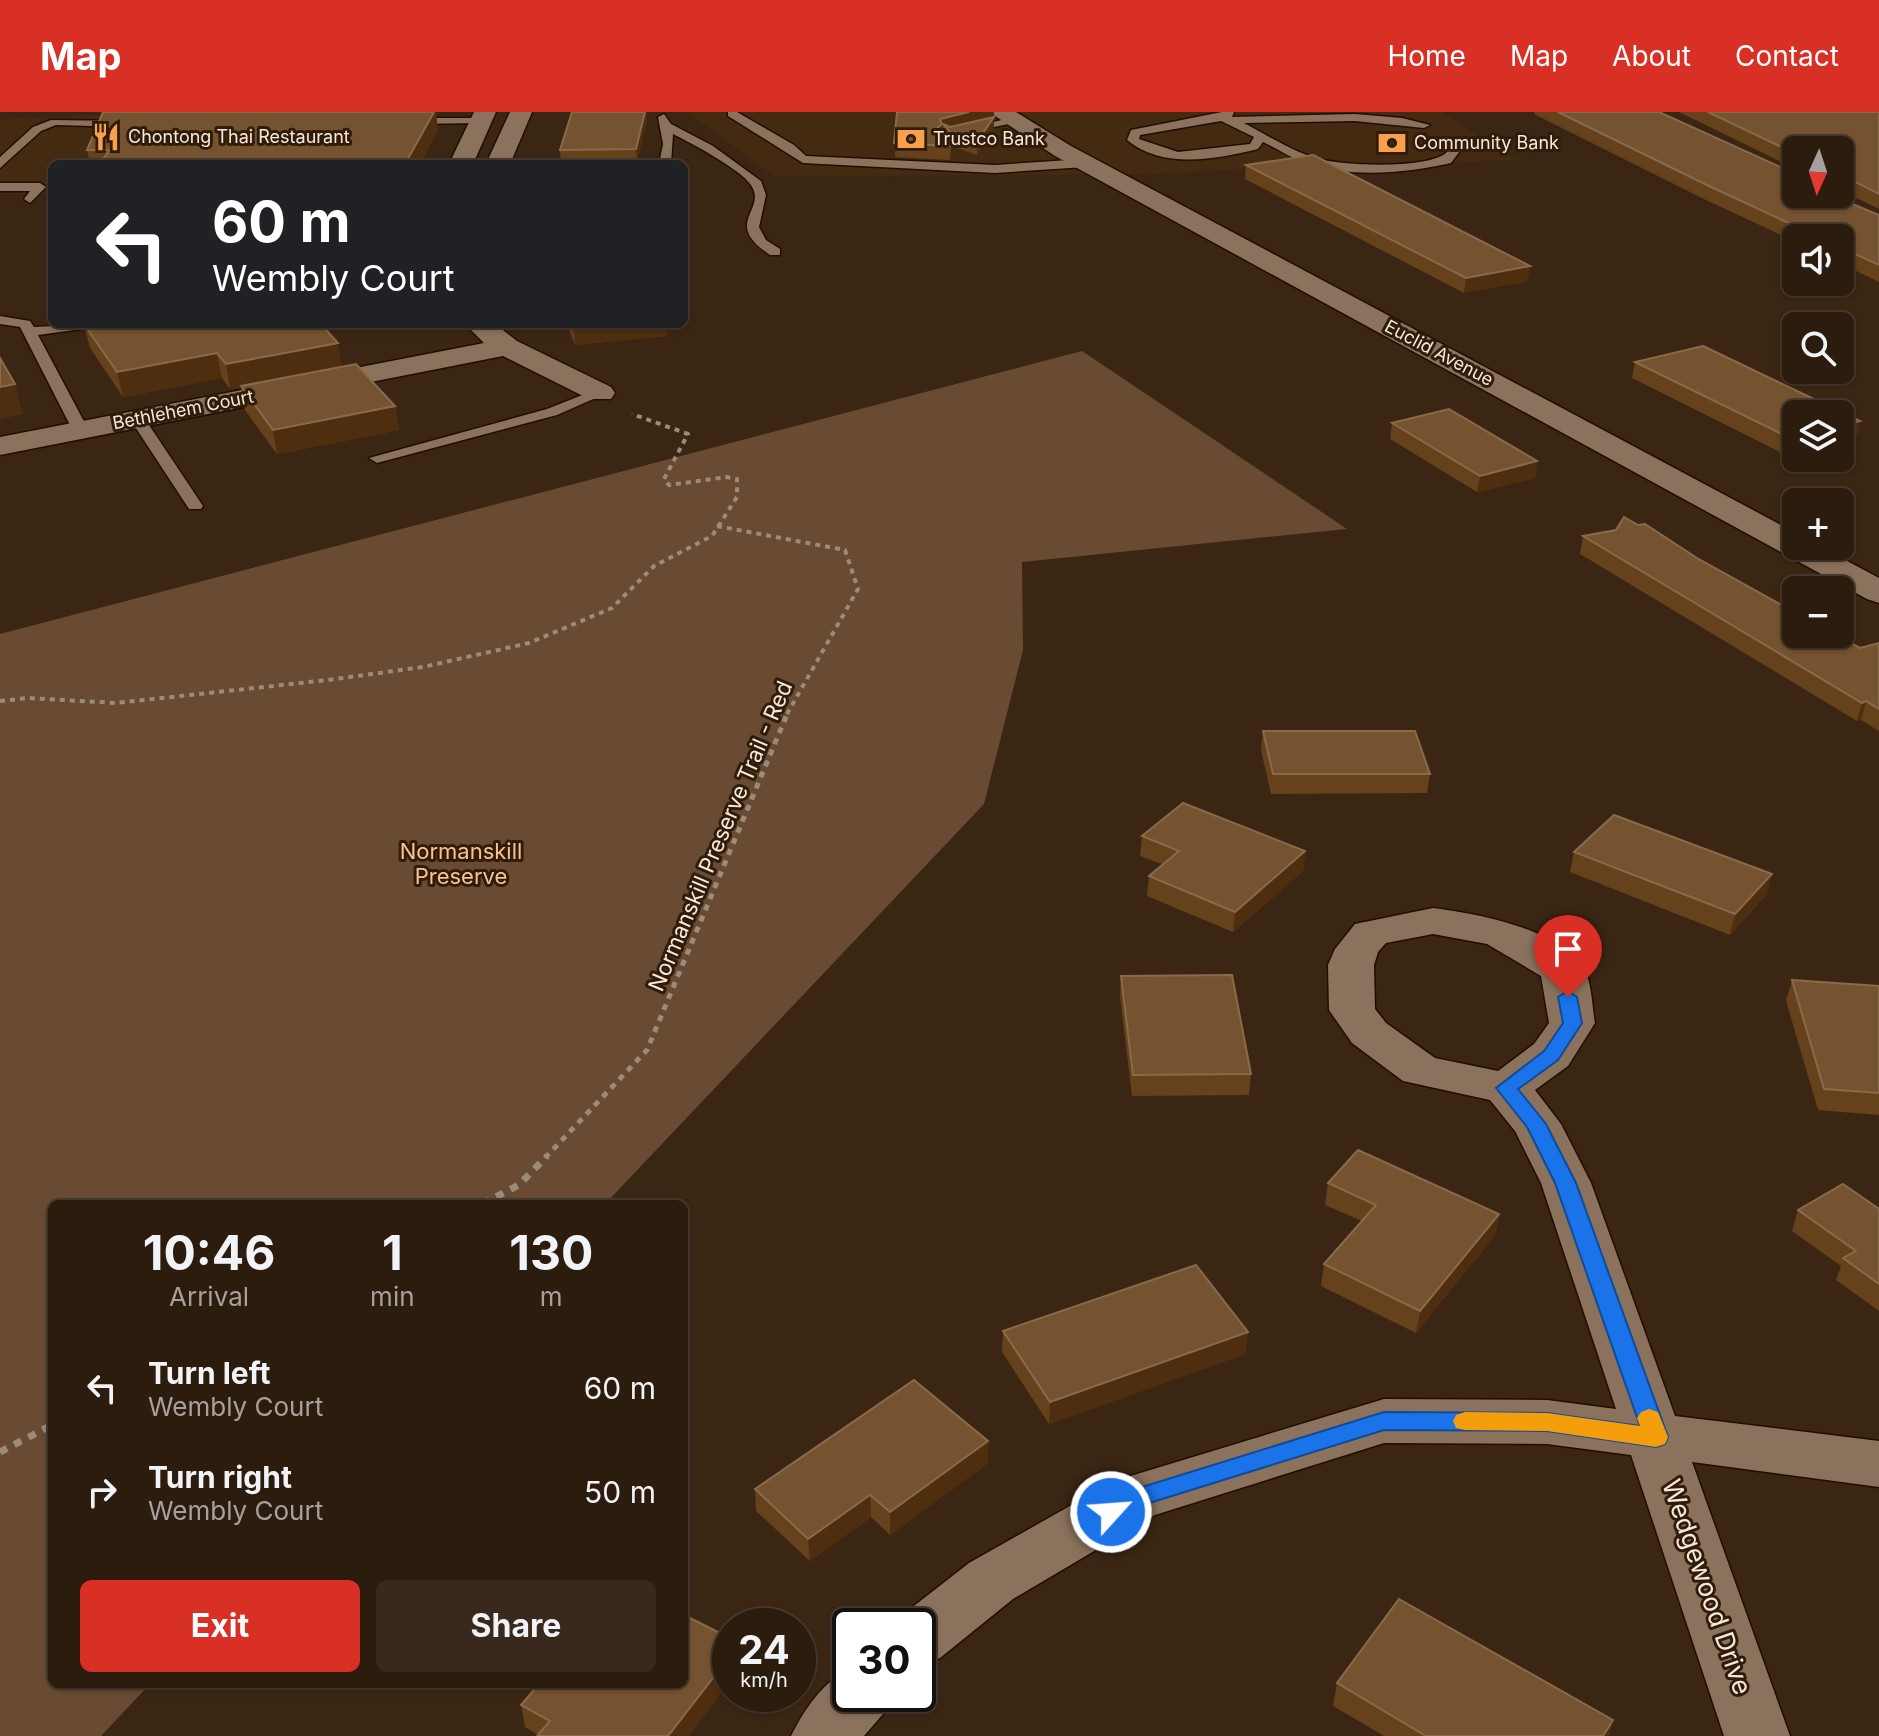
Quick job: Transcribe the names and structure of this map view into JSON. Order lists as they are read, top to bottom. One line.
{"streets":{"street":["Euclid Avenue","Bethlehem Court","Wedgewood Drive"],"path":["Normanskill Preserve Trail - Red"]},"parks":["Normanskill Preserve"],"places":{"restaurant":["Chontong Thai Restaurant"],"bank":["Trustco Bank","Community Bank"]},"north":"bottom","page":{"header":"Map","nav":["Home","Map","About","Contact"],"map_buttons":["+","−"],"turn":["60 m","Wembly Court"],"eta":["10:46","Arrival","1","min","130","m"],"list":[{"name":"Turn left","note":"Wembly Court","value":"60 m"},{"name":"Turn right","note":"Wembly Court","value":"50 m"}],"buttons":["Exit","Share"],"speed":"24 km/h","limit":"30"}}
